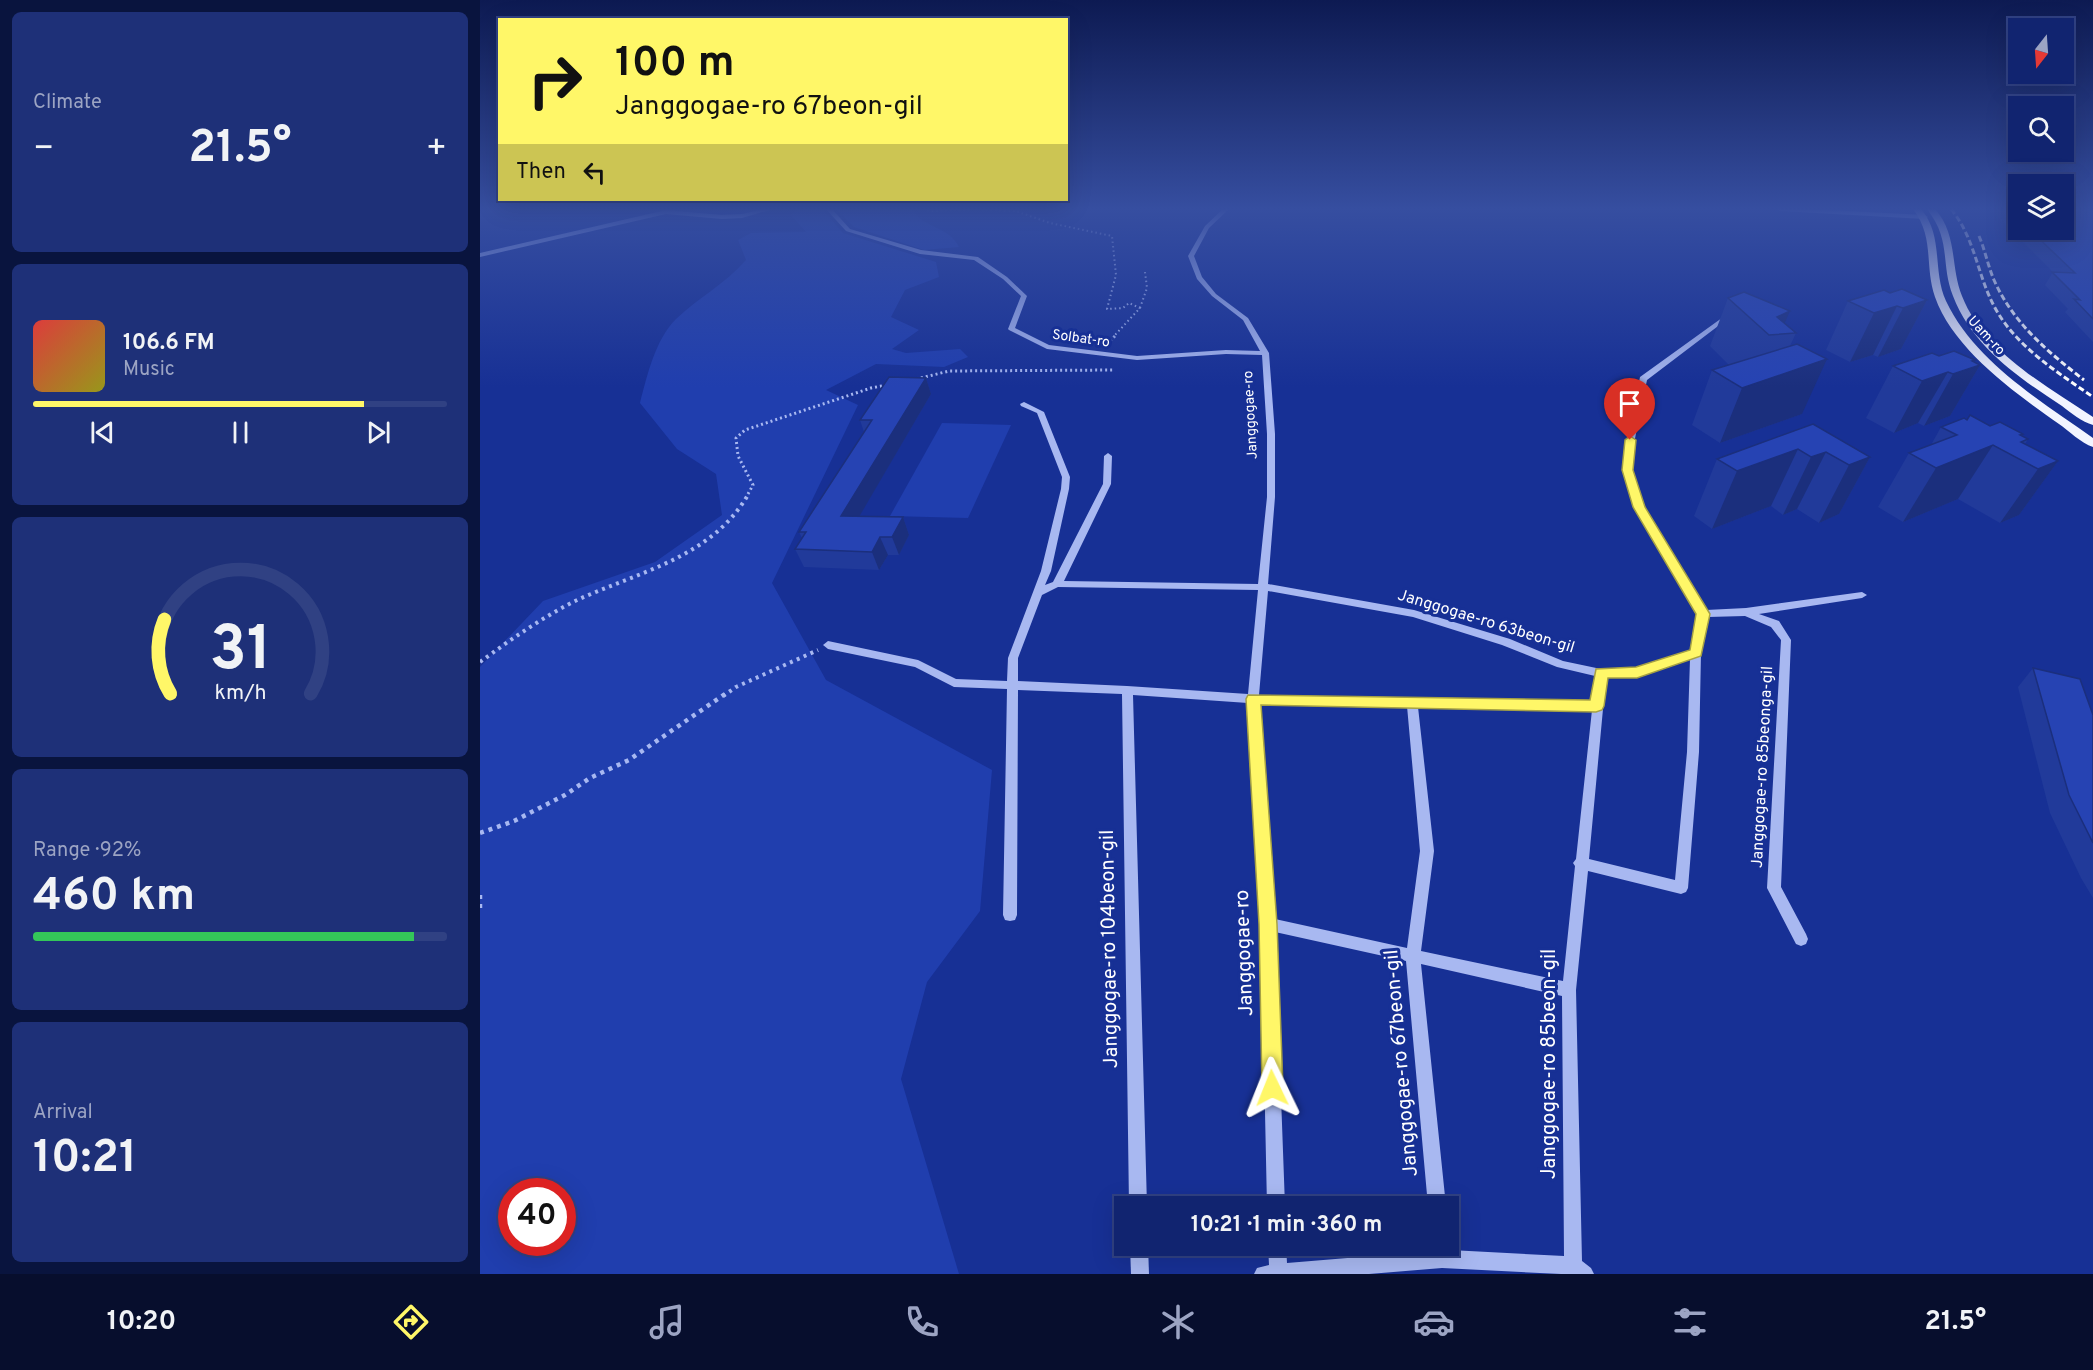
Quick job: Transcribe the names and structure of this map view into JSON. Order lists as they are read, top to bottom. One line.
{"streets":{"main road":["Uam-ro"],"street":["Solbat-ro","Janggogae-ro","Janggogae-ro 63beon-gil","Janggogae-ro 85beonga-gil","Janggogae-ro 104beon-gil","Janggogae-ro 67beon-gil","Janggogae-ro 85beon-gil"]},"crossings":[["Solbat-ro","Janggogae-ro"],["Janggogae-ro","Janggogae-ro 63beon-gil"],["Janggogae-ro 63beon-gil","Janggogae-ro 85beon-gil"]],"north":"bottom","page":{"tile":["Climate",["Range · 92%","460 km"],["Arrival","10:21"]],"turn":["100 m","Janggogae-ro 67beon-gil"],"heat":["−","21.5°","+"],"then":"Then","song":["106.6 FM","Music"],"limit":"40","trip":"10:21 · 1 min · 360 m","tabs":["10:20","21.5°"],"gauge":["31","km/h"]}}
